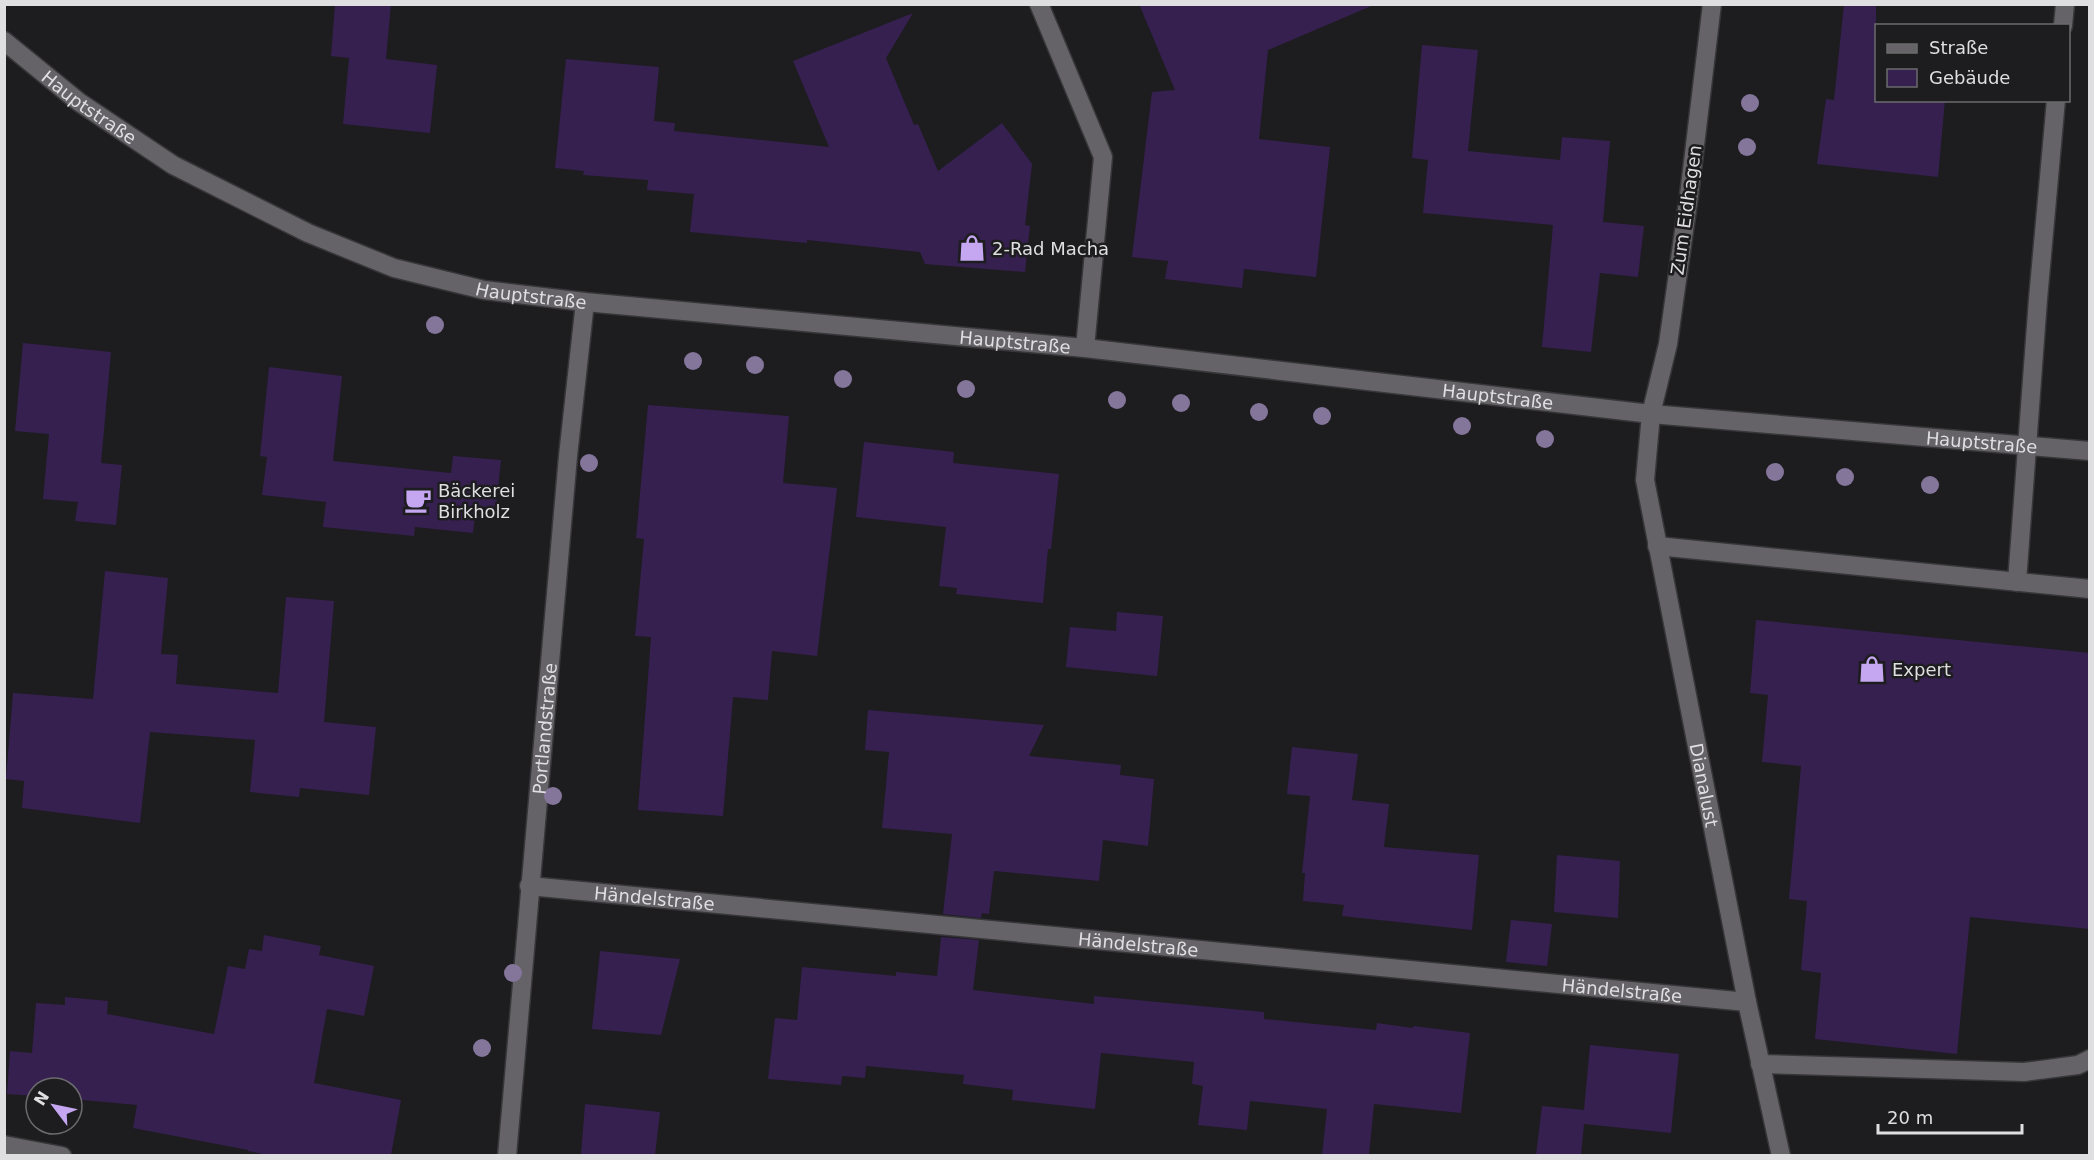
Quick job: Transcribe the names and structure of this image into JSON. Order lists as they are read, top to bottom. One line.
{"streets":{"street":["Hauptstraße","Zum Eidhagen","Portlandstraße","Dianalust","Händelstraße"]},"crossings":[["Hauptstraße","Zum Eidhagen"],["Hauptstraße","Portlandstraße"],["Hauptstraße","Dianalust"],["Zum Eidhagen","Dianalust"],["Portlandstraße","Händelstraße"],["Dianalust","Händelstraße"]],"places":{"shop":["2-Rad Macha","Expert"],"cafe":["Bäckerei Birkholz"]},"legend":["Straße","Gebäude"],"scale_bar":"20 m","north":"top left"}
